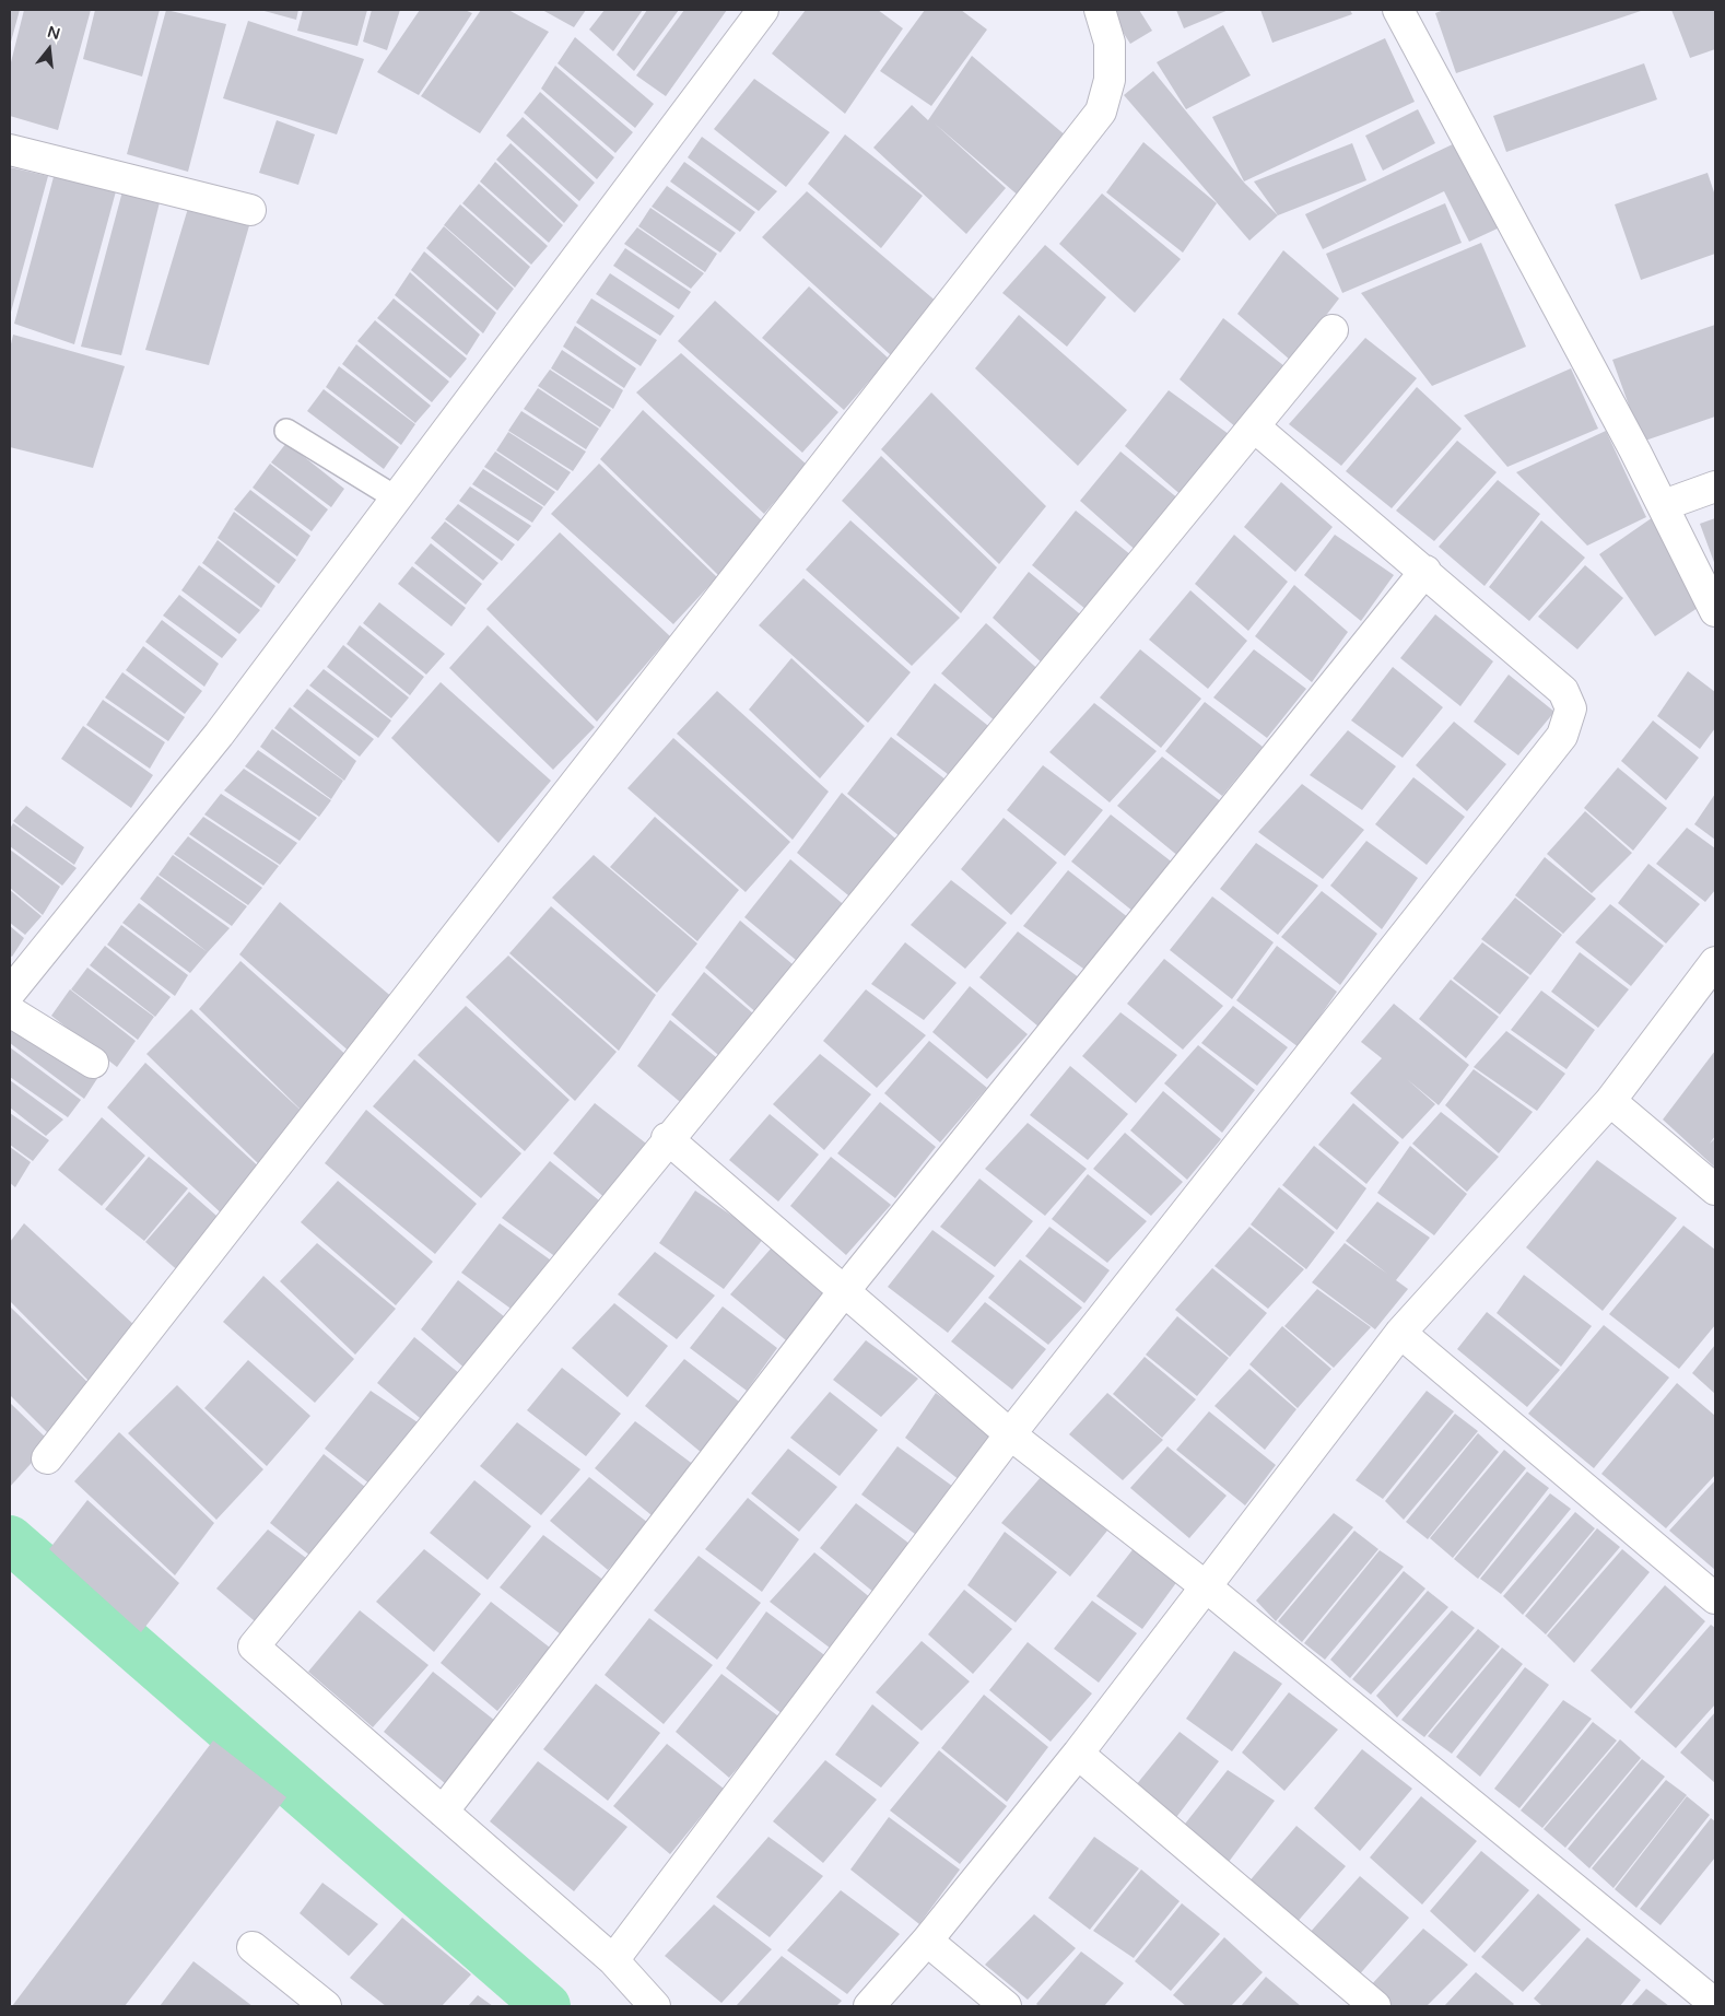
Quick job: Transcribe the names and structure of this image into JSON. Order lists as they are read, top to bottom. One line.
{"north":"top"}
